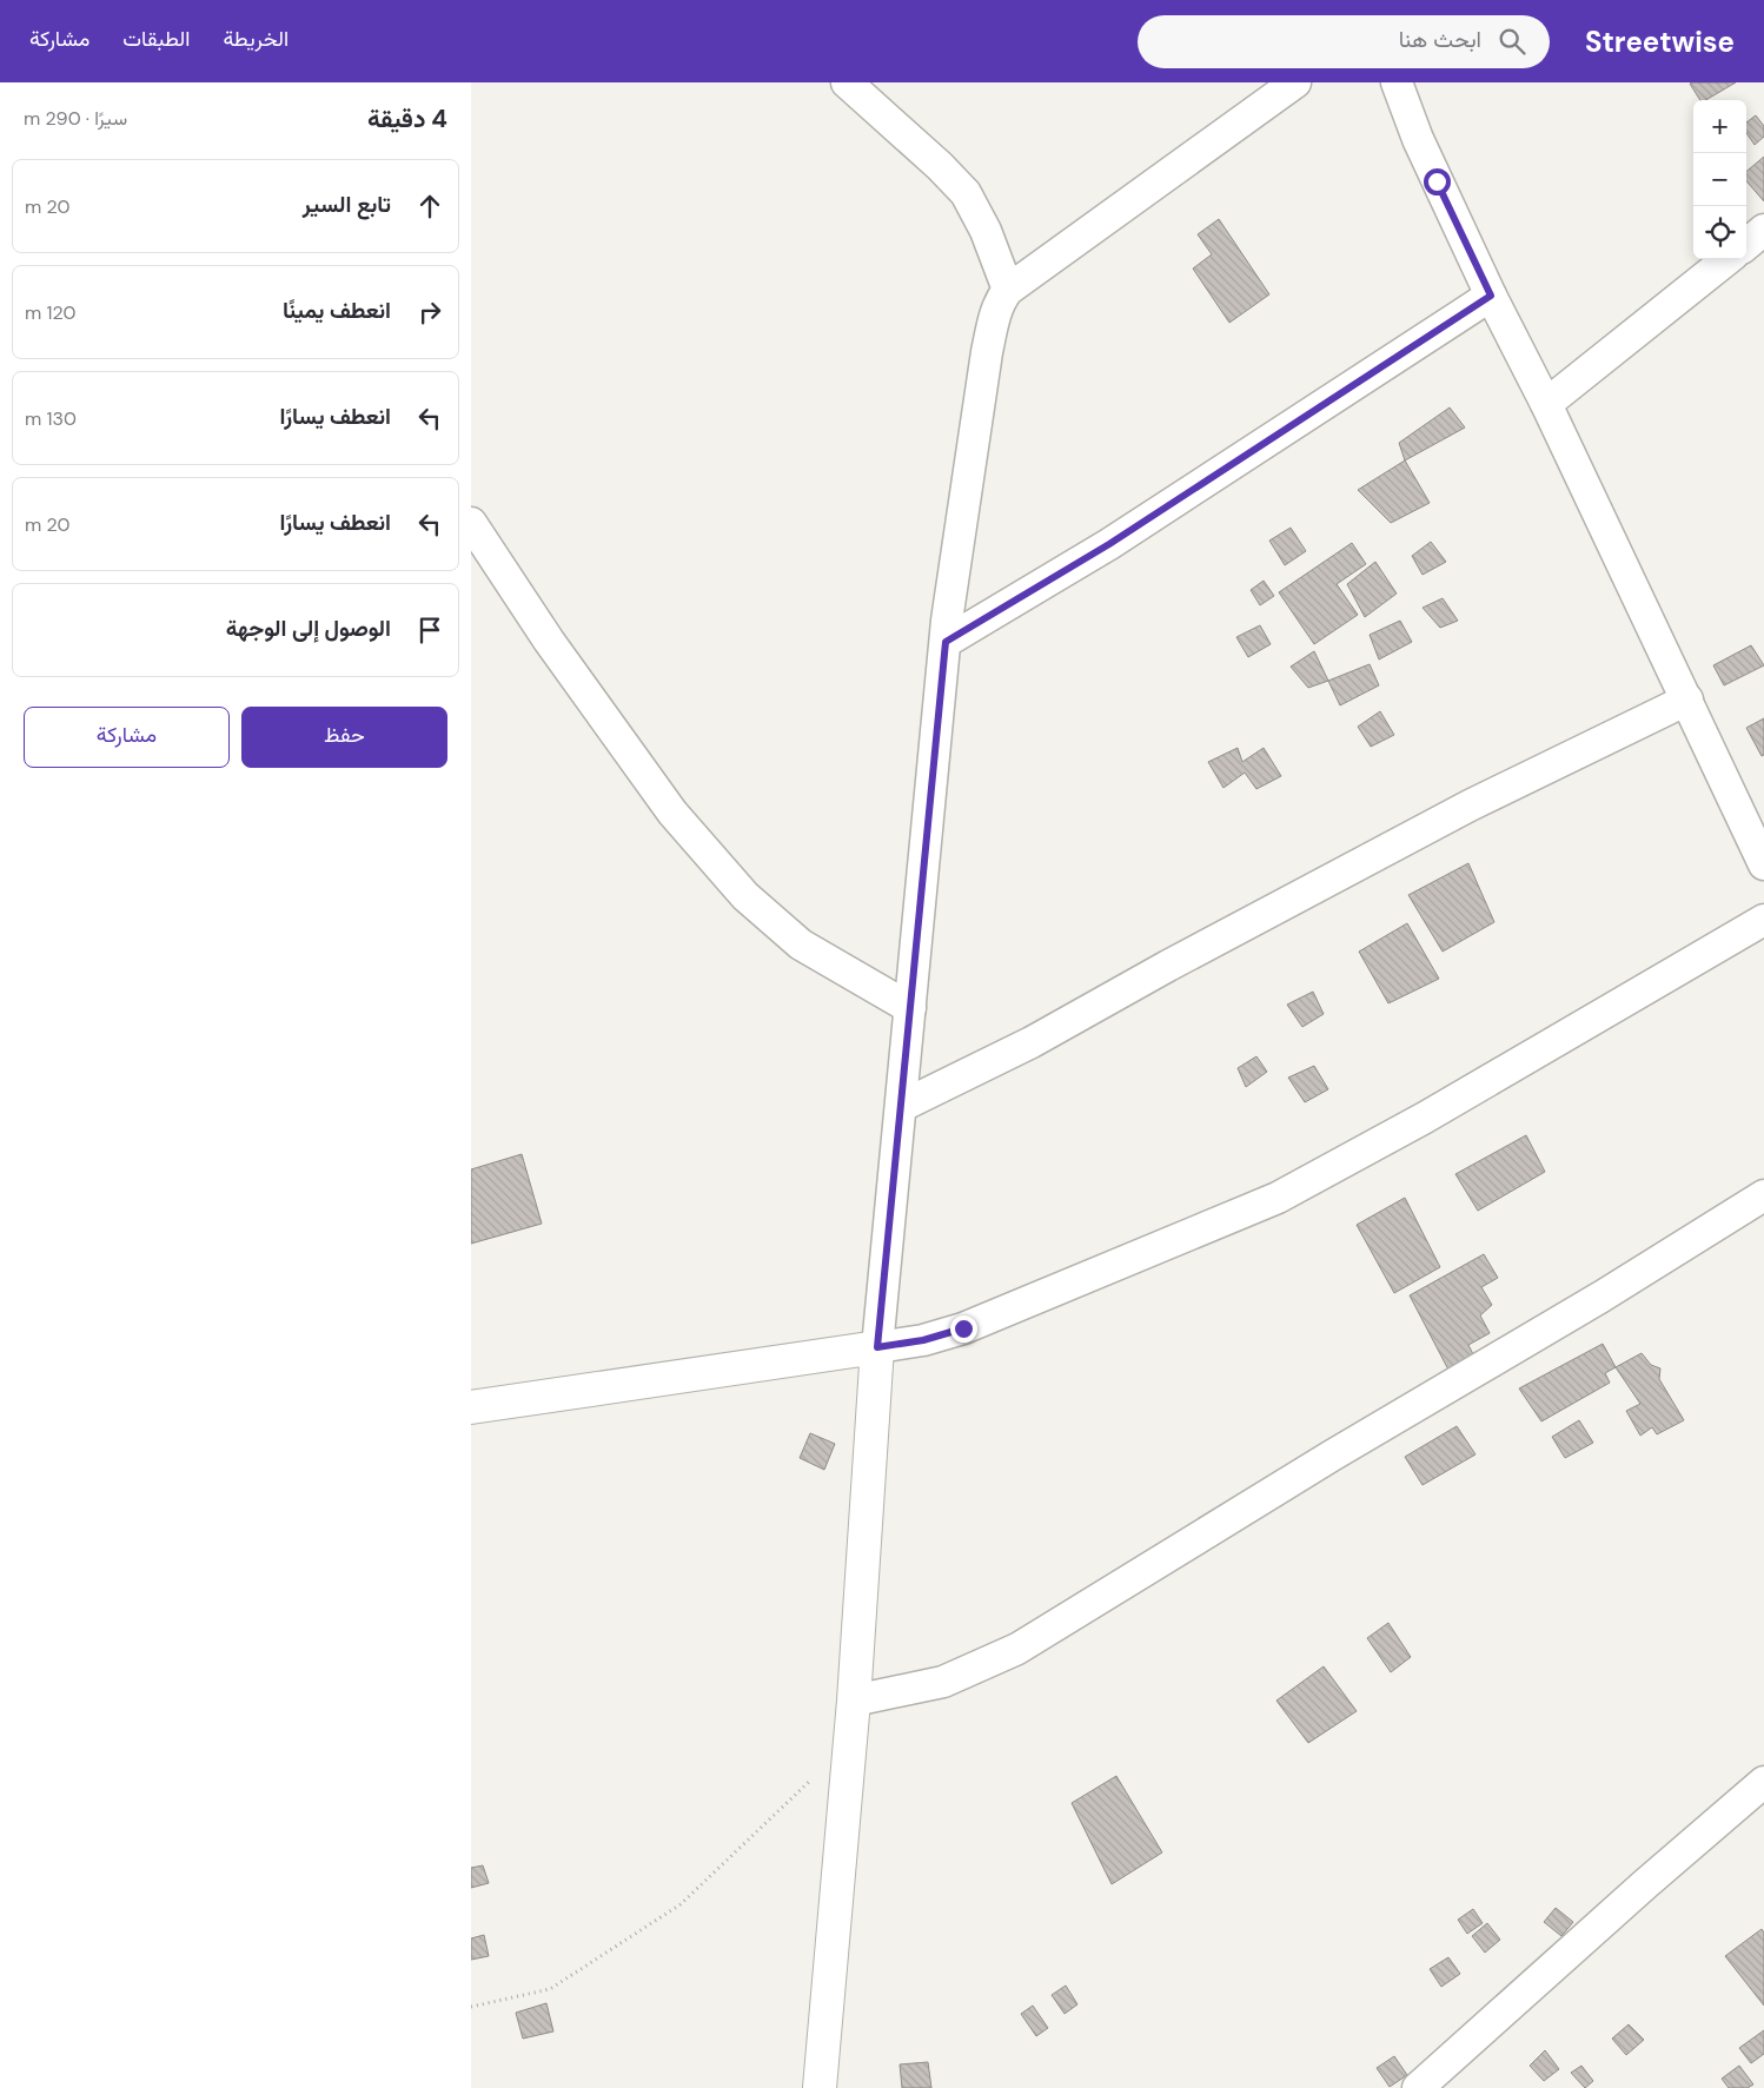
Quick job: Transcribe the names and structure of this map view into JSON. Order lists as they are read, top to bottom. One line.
{"page":{"header":"Streetwise","search":"ابحث هنا","nav":["الخريطة","الطبقات","مشاركة"],"heading":["4 دقيقة","سيرًا · 290 m"],"map_buttons":["+","−"],"list":[["تابع السير","20 m"],["انعطف يمينًا","120 m"],["انعطف يسارًا","130 m"],["انعطف يسارًا","20 m"],"الوصول إلى الوجهة"],"buttons":["حفظ","مشاركة"]}}
